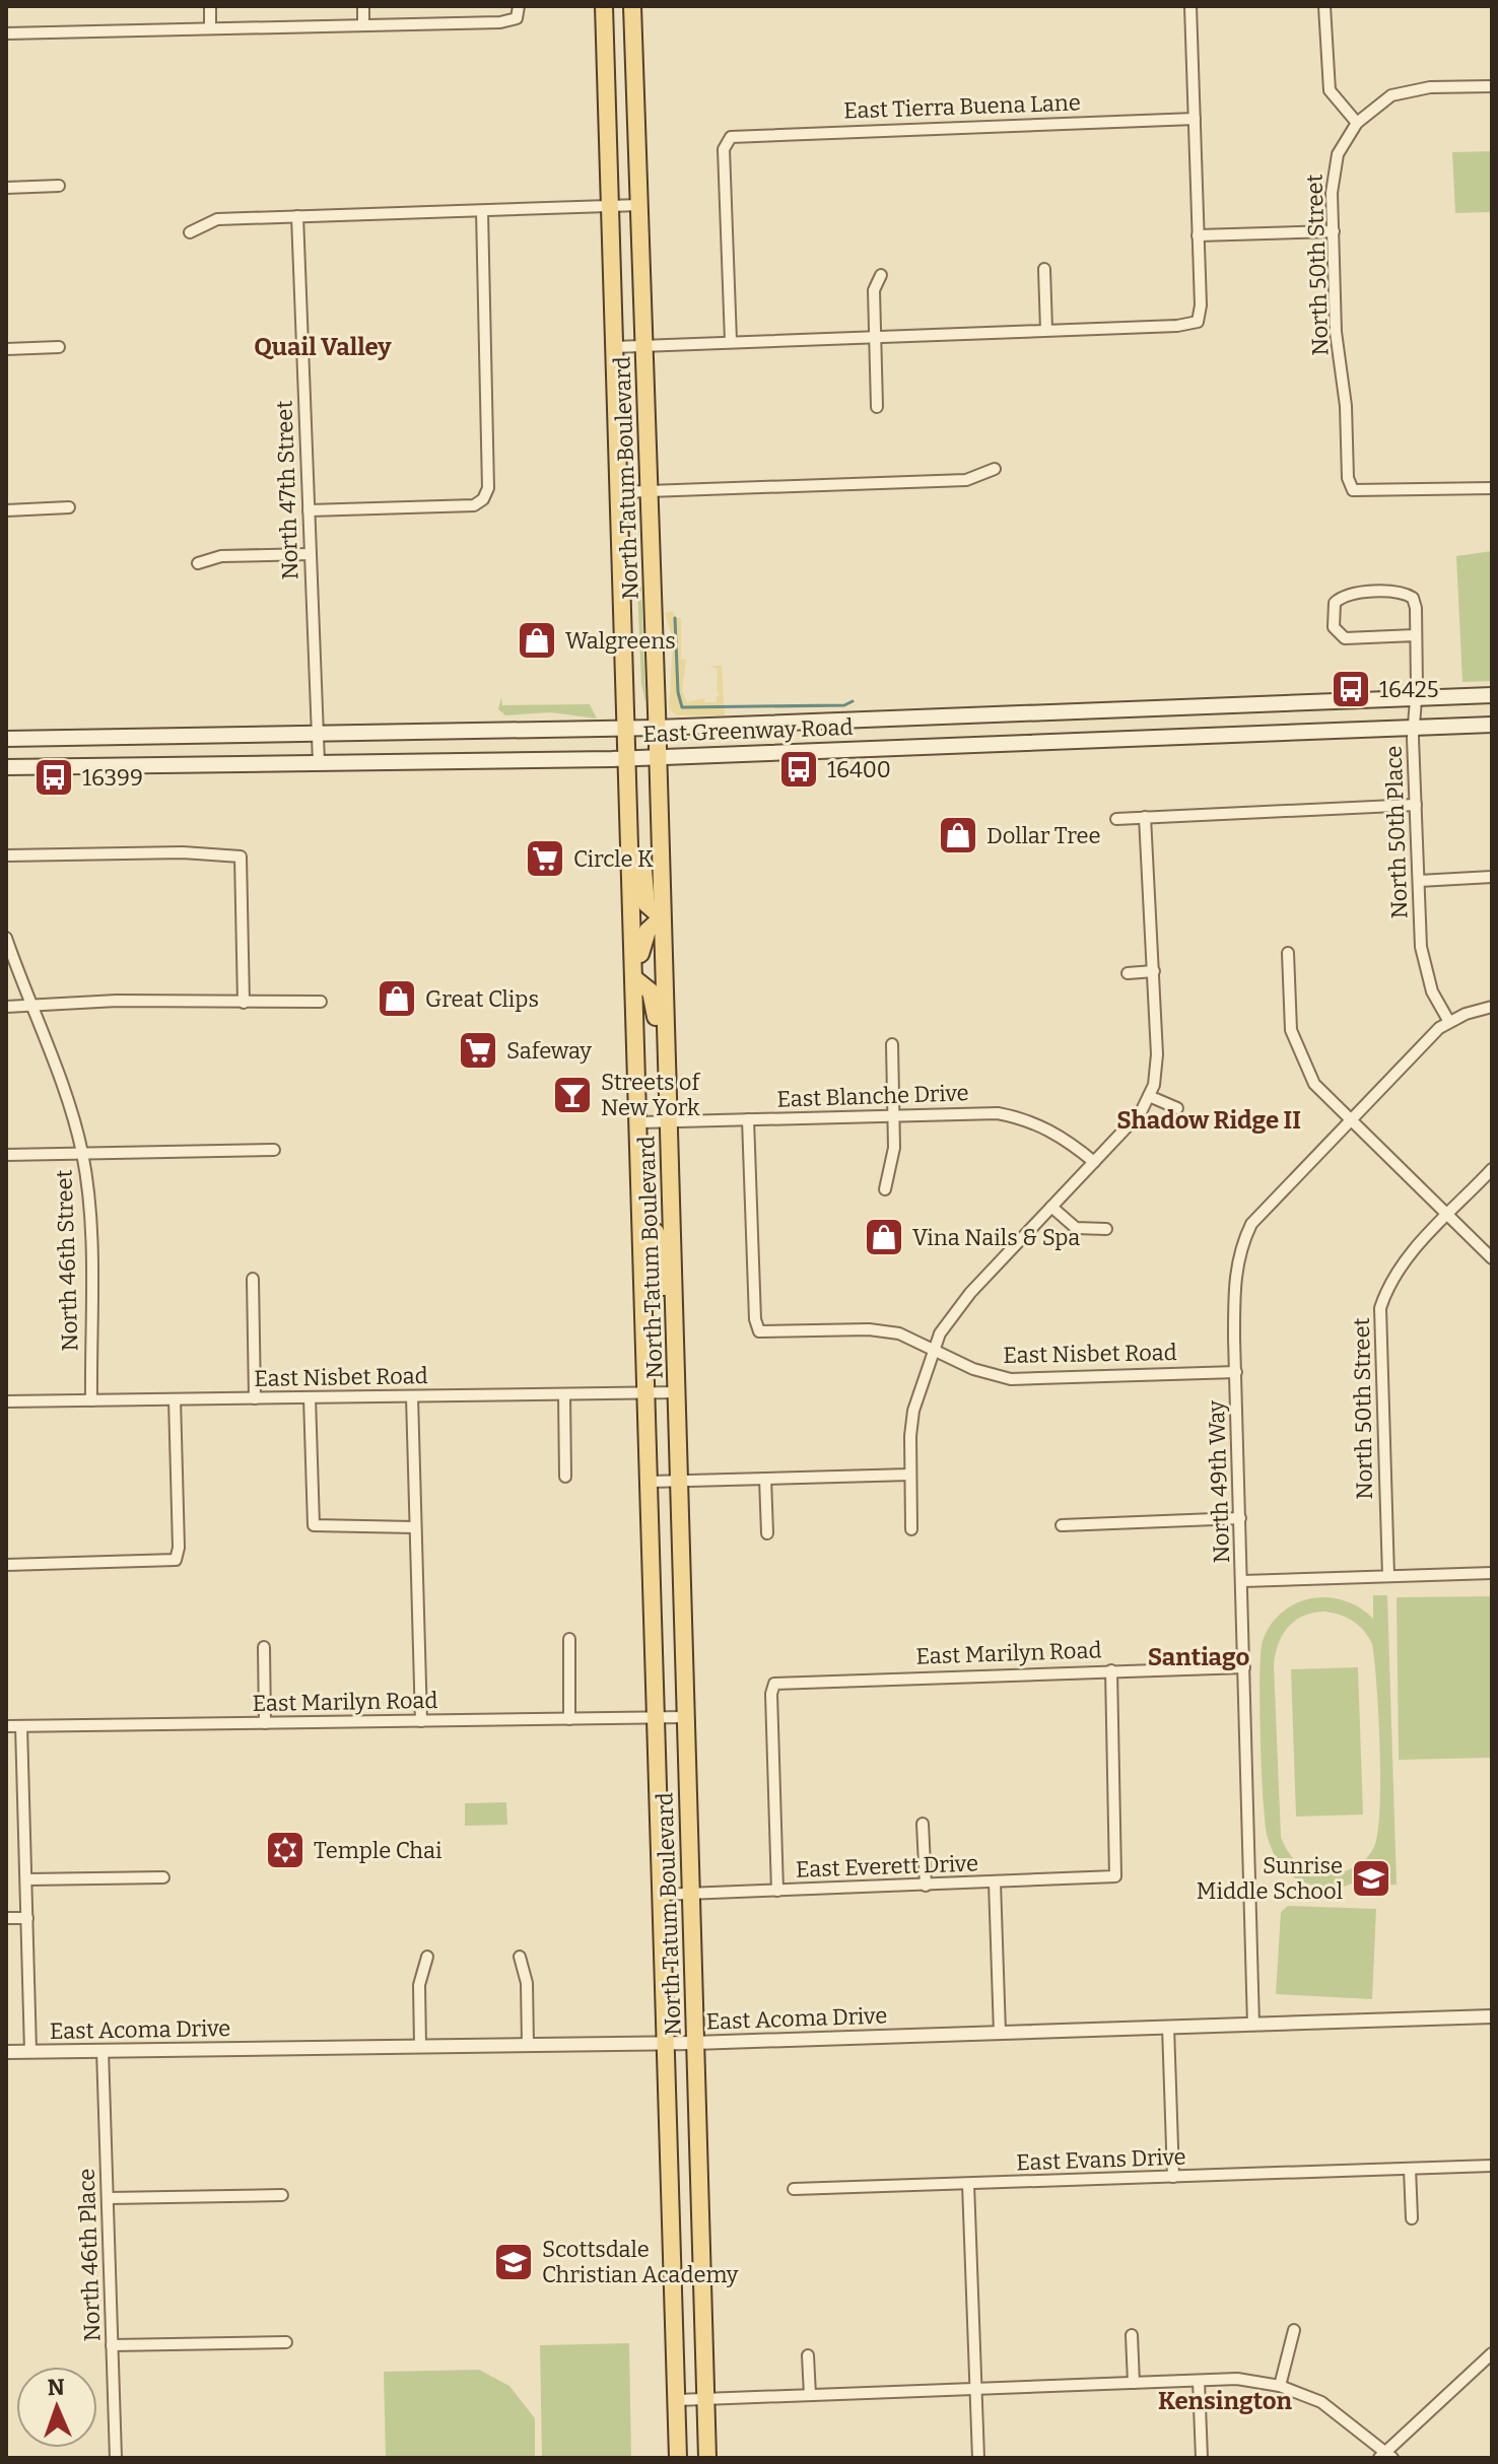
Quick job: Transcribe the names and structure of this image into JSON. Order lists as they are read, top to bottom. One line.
{"streets":{"main road":["North Tatum Boulevard","East Greenway Road"],"street":["East Tierra Buena Lane","North 50th Street","North 47th Street","North 50th Place","East Blanche Drive","North 46th Street","East Nisbet Road","North 49th Way","East Marilyn Road","East Everett Drive","East Acoma Drive","East Evans Drive","North 46th Place"]},"crossings":[["North Tatum Boulevard","East Greenway Road"],["North Tatum Boulevard","East Blanche Drive"],["North Tatum Boulevard","East Nisbet Road"],["North Tatum Boulevard","East Marilyn Road"],["North Tatum Boulevard","East Everett Drive"],["North Tatum Boulevard","East Acoma Drive"],["North 47th Street","East Greenway Road"],["East Greenway Road","North 50th Place"],["North 50th Place","North 49th Way"],["East Blanche Drive","East Nisbet Road"],["North 46th Street","East Nisbet Road"],["East Nisbet Road","North 49th Way"],["North 49th Way","East Marilyn Road"],["North 49th Way","East Acoma Drive"],["East Marilyn Road","East Everett Drive"],["East Acoma Drive","North 46th Place"]],"districts":["Quail Valley","Shadow Ridge II","Santiago","Kensington"],"places":{"shop":["Walgreens","Dollar Tree","Great Clips","Vina Nails & Spa"],"bus stop":["16425","16400","16399"],"supermarket":["Circle K","Safeway"],"bar":["Streets of New York"],"synagogue":["Temple Chai"],"school or university":["Sunrise Middle School","Scottsdale Christian Academy"]},"north":"top"}
